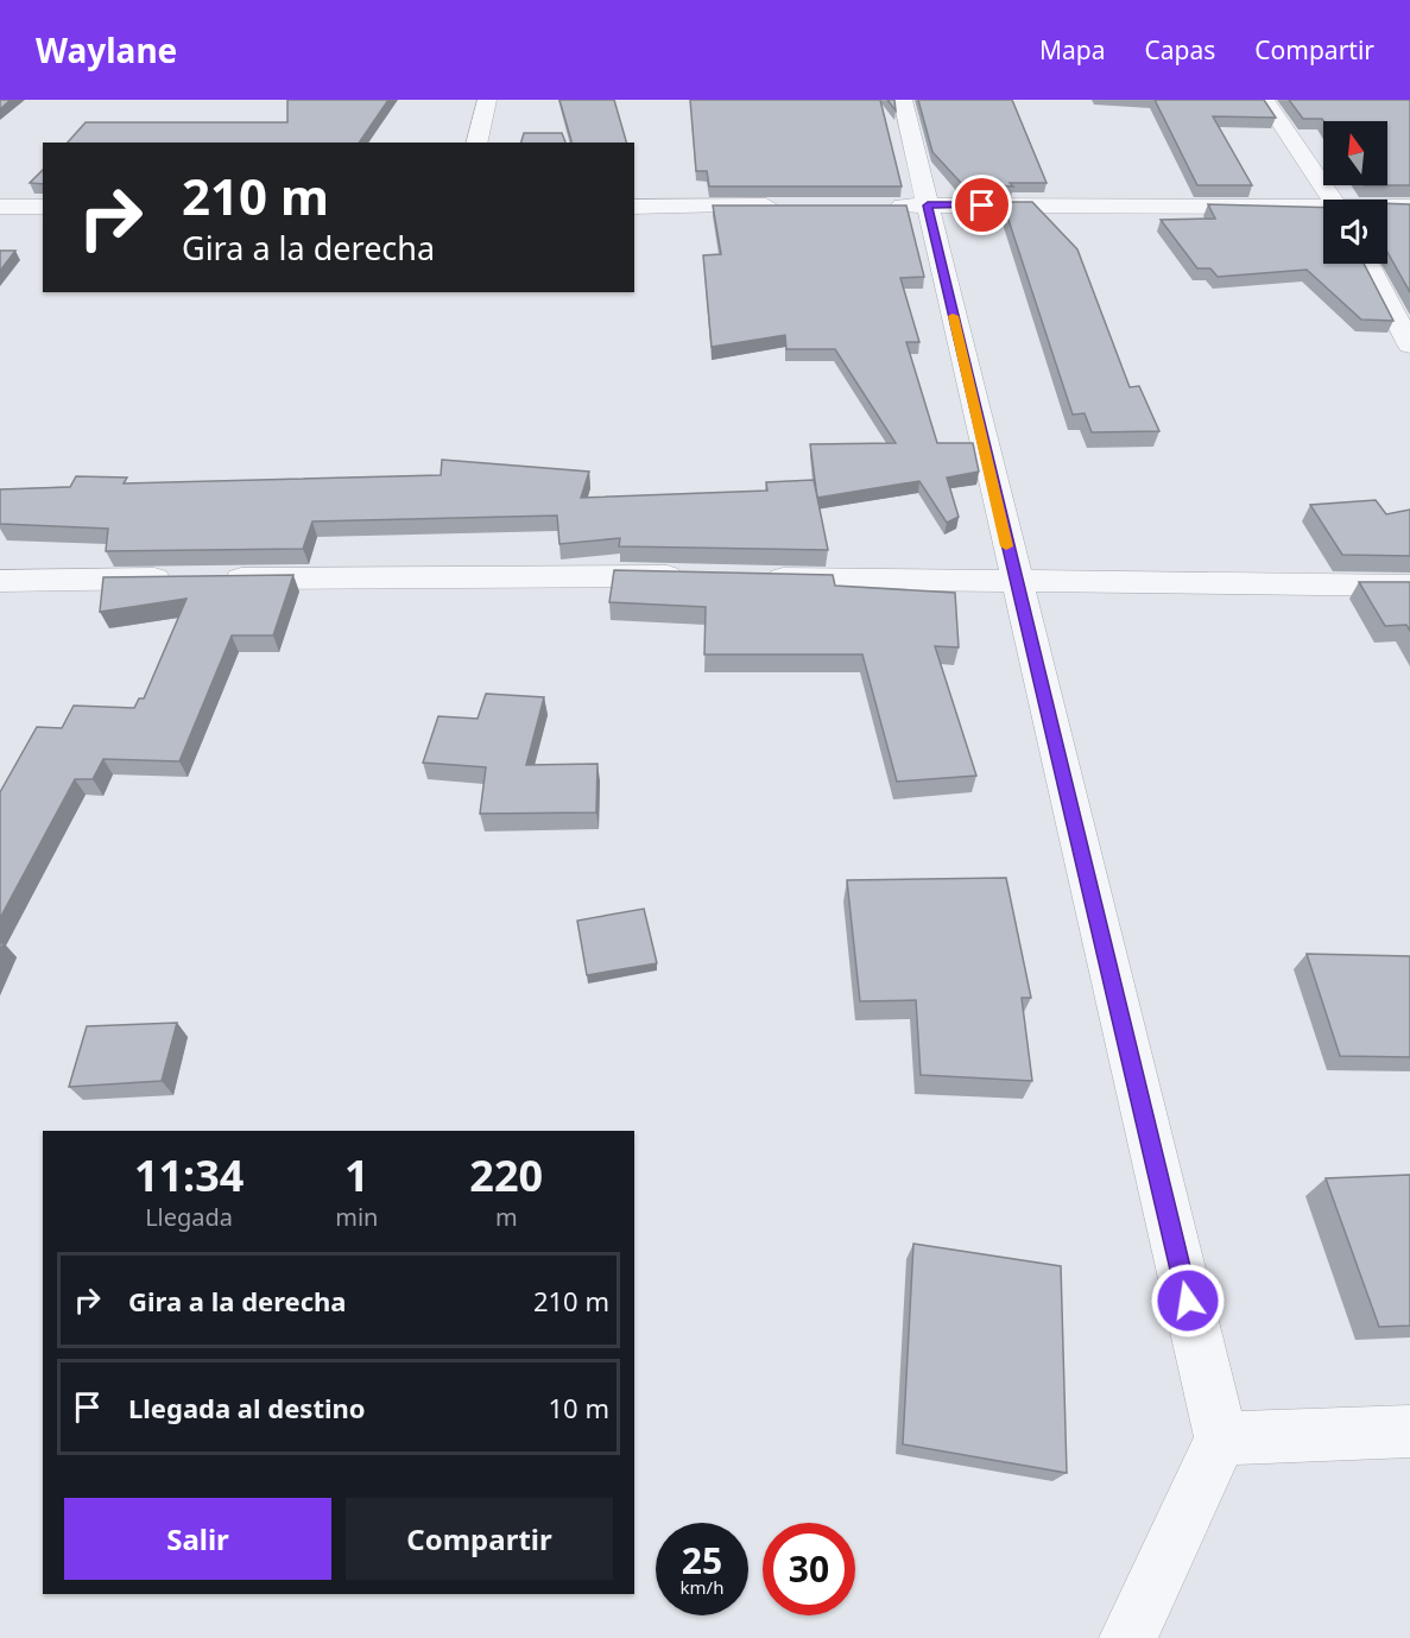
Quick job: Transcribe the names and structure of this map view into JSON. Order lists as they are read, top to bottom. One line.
{"north":"top","page":{"header":"Waylane","nav":["Mapa","Capas","Compartir"],"turn":["210 m","Gira a la derecha"],"eta":["11:34","Llegada","1","min","220","m"],"list":[{"name":"Gira a la derecha","value":"210 m"},{"name":"Llegada al destino","value":"10 m"}],"buttons":["Salir","Compartir"],"speed":"25 km/h","limit":"30"}}
